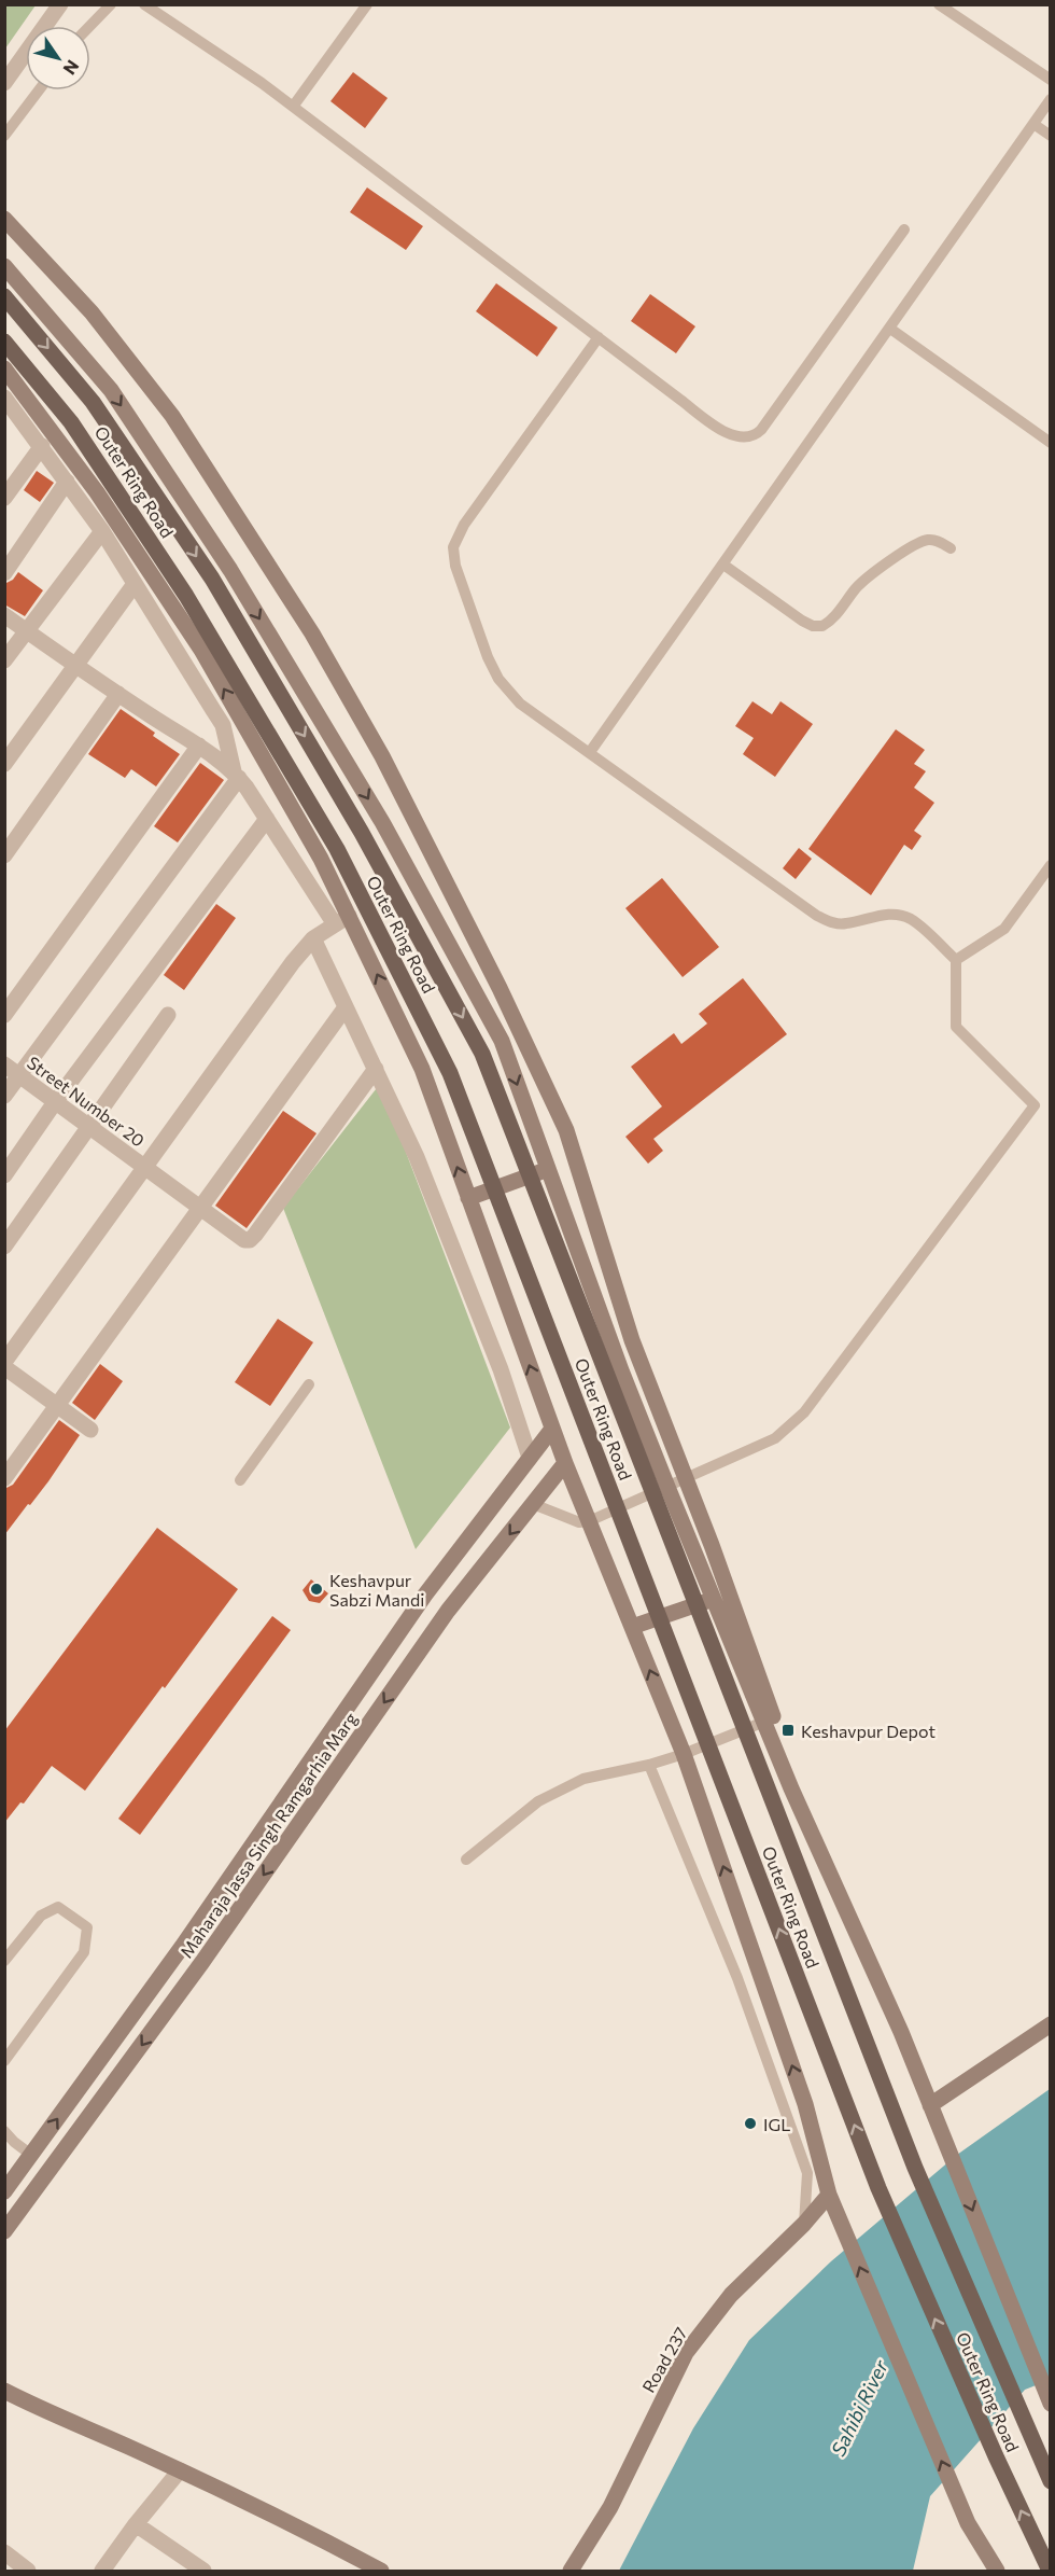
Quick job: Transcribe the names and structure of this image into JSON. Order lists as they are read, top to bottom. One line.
{"streets":{"main road":["Outer Ring Road"],"street":["Street Number 20","Maharaja Jassa Singh Ramgarhia Marg","Road 237"]},"crossings":[["Outer Ring Road","Maharaja Jassa Singh Ramgarhia Marg"],["Outer Ring Road","Road 237"]],"water":["Sahibi River"],"places":{"other":["Keshavpur Sabzi Mandi","IGL"],"transit":["Keshavpur Depot"]},"north":"bottom right"}
